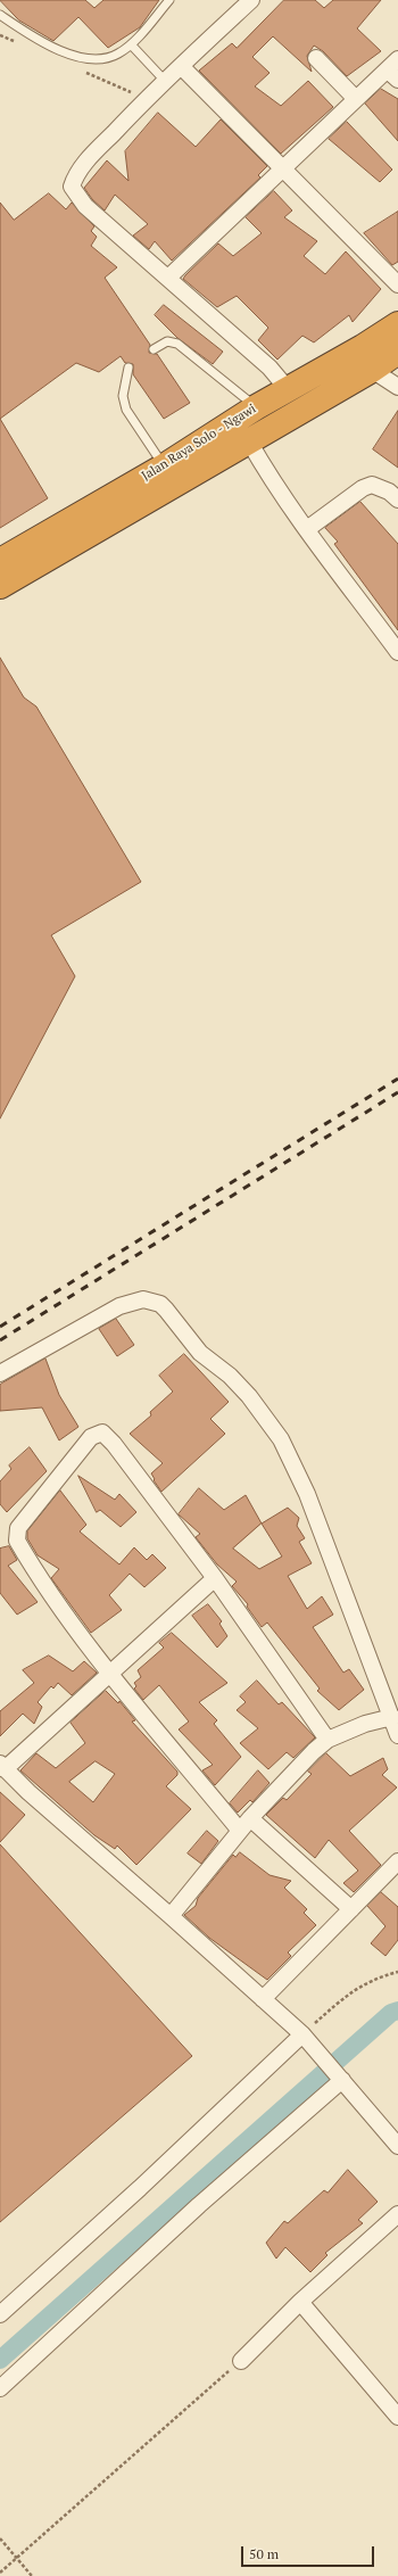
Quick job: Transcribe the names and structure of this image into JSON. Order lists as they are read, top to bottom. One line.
{"streets":{"highway":["Jalan Raya Solo - Ngawi"]},"scale_bar":"50 m"}
